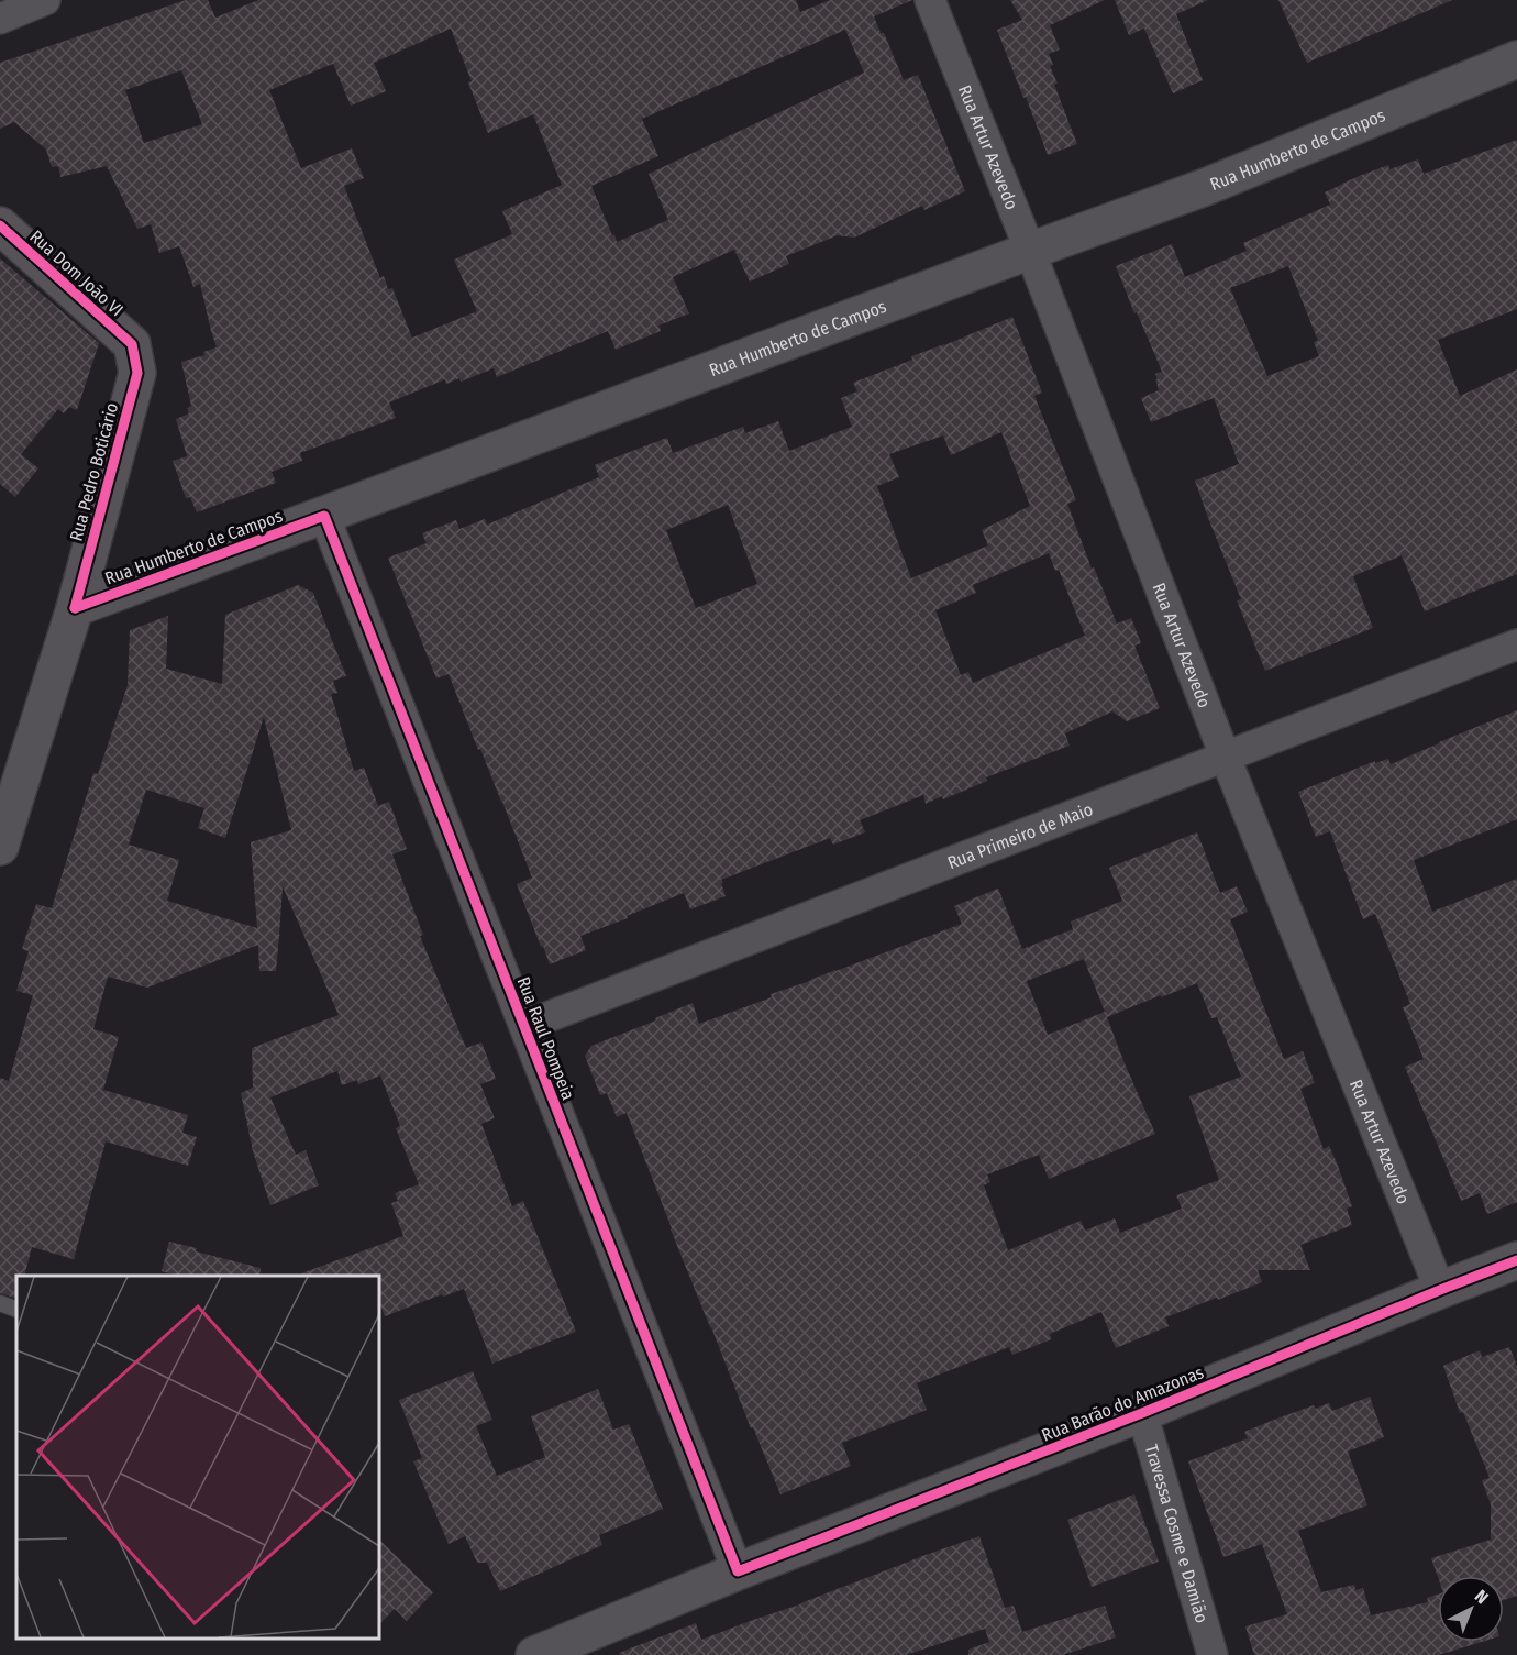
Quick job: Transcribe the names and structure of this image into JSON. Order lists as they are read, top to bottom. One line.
{"streets":{"street":["Rua Artur Azevedo","Rua Humberto de Campos","Rua Dom João VI","Rua Pedro Boticário","Rua Primeiro de Maio","Rua Raul Pompeia","Rua Barão do Amazonas","Travessa Cosme e Damião"]},"crossings":[["Rua Artur Azevedo","Rua Humberto de Campos"],["Rua Artur Azevedo","Rua Primeiro de Maio"],["Rua Artur Azevedo","Rua Barão do Amazonas"],["Rua Humberto de Campos","Rua Pedro Boticário"],["Rua Humberto de Campos","Rua Raul Pompeia"],["Rua Dom João VI","Rua Pedro Boticário"],["Rua Primeiro de Maio","Rua Raul Pompeia"],["Rua Raul Pompeia","Rua Barão do Amazonas"],["Rua Barão do Amazonas","Travessa Cosme e Damião"]],"north":"top right"}
